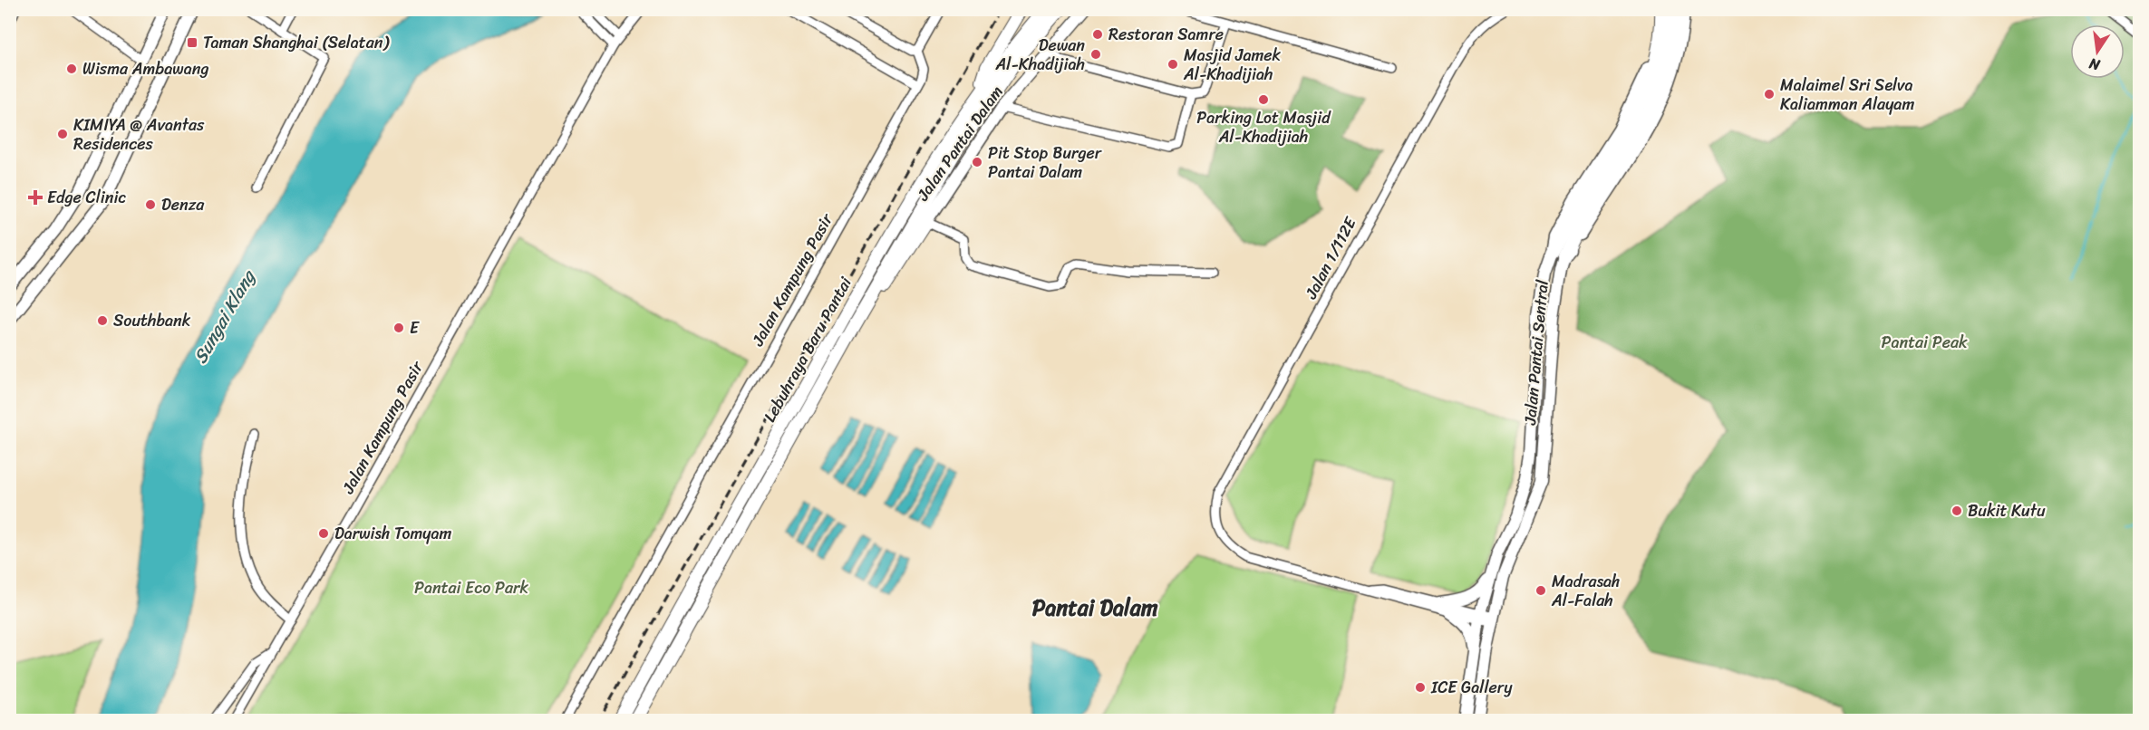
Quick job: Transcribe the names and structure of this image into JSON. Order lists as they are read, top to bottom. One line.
{"streets":{"highway":["Lebuhraya Baru Pantai"],"main road":["Jalan Pantai Dalam","Jalan Pantai Sentral"],"street":["Jalan 1/112E","Jalan Kampung Pasir"]},"districts":["Pantai Dalam"],"water":["Sungai Klang"],"parks":["Pantai Peak","Pantai Eco Park"],"places":{"other":["Restoran Samre","Dewan Al-Khadijiah","Masjid Jamek Al-Khadijiah","Wisma Ambawang","Malaimel Sri Selva Kaliamman Alayam","Parking Lot Masjid Al-Khadijiah","KIMIYA @ Avantas Residences","Pit Stop Burger Pantai Dalam","Denza","Southbank","E","Bukit Kutu","Darwish Tomyam","Madrasah Al-Falah","ICE Gallery"],"transit":["Taman Shanghai (Selatan)"],"health":["Edge Clinic"]},"north":"bottom"}
